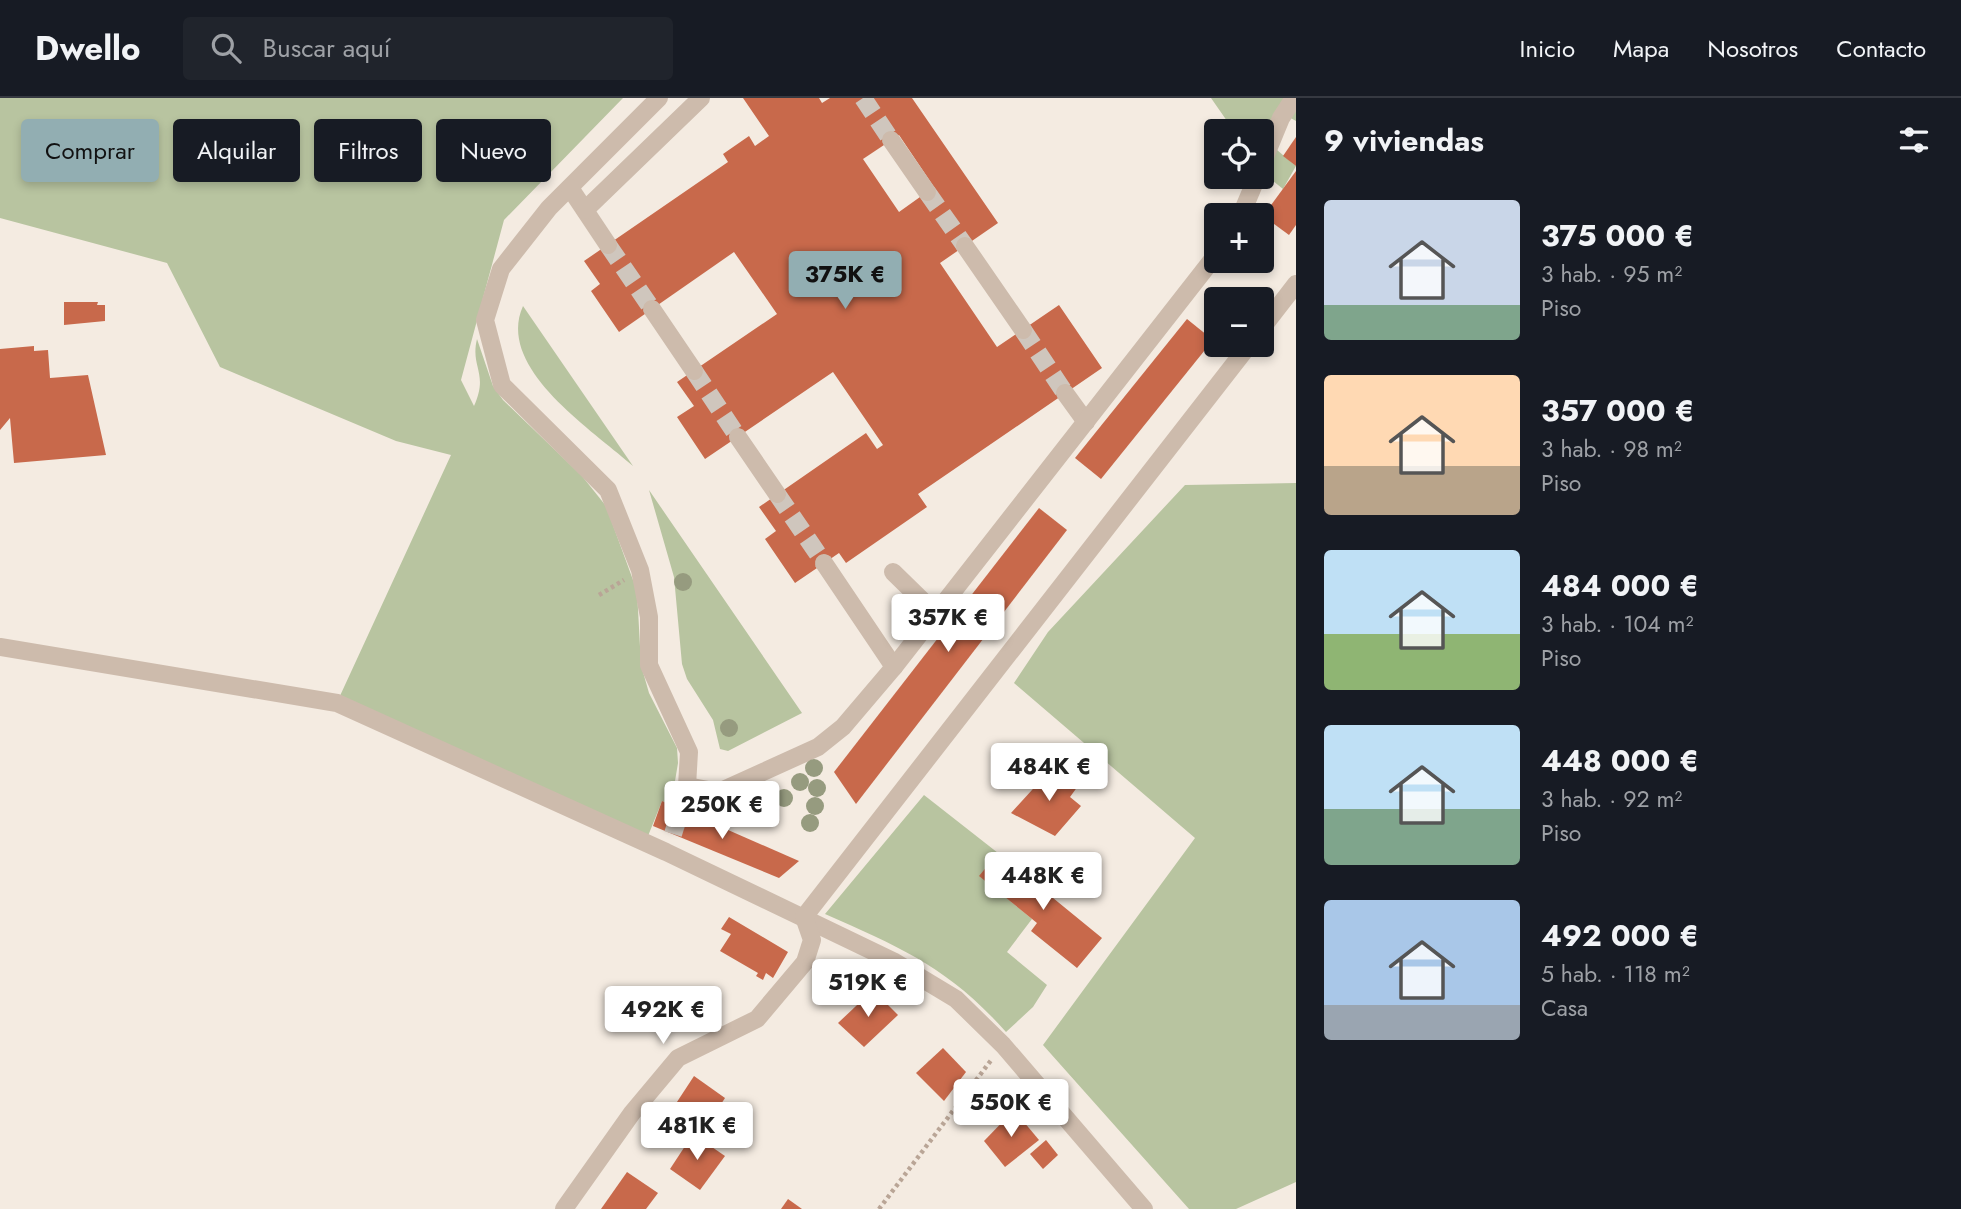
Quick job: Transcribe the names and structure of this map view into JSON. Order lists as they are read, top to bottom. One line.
{"page":{"header":"Dwello","search":"Buscar aquí","nav":["Inicio","Mapa","Nosotros","Contacto"],"heading":"9 viviendas","map_buttons":["+","−"],"chip":["Comprar","Alquilar","Filtros","Nuevo"],"list":[{"name":"375 000 €","note":"3 hab. · 95 m² · Piso"},{"name":"357 000 €","note":"3 hab. · 98 m² · Piso"},{"name":"484 000 €","note":"3 hab. · 104 m² · Piso"},{"name":"448 000 €","note":"3 hab. · 92 m² · Piso"},{"name":"492 000 €","note":"5 hab. · 118 m² · Casa"}],"price":["375K €","357K €","484K €","250K €","448K €","519K €","492K €","550K €","481K €"]}}
